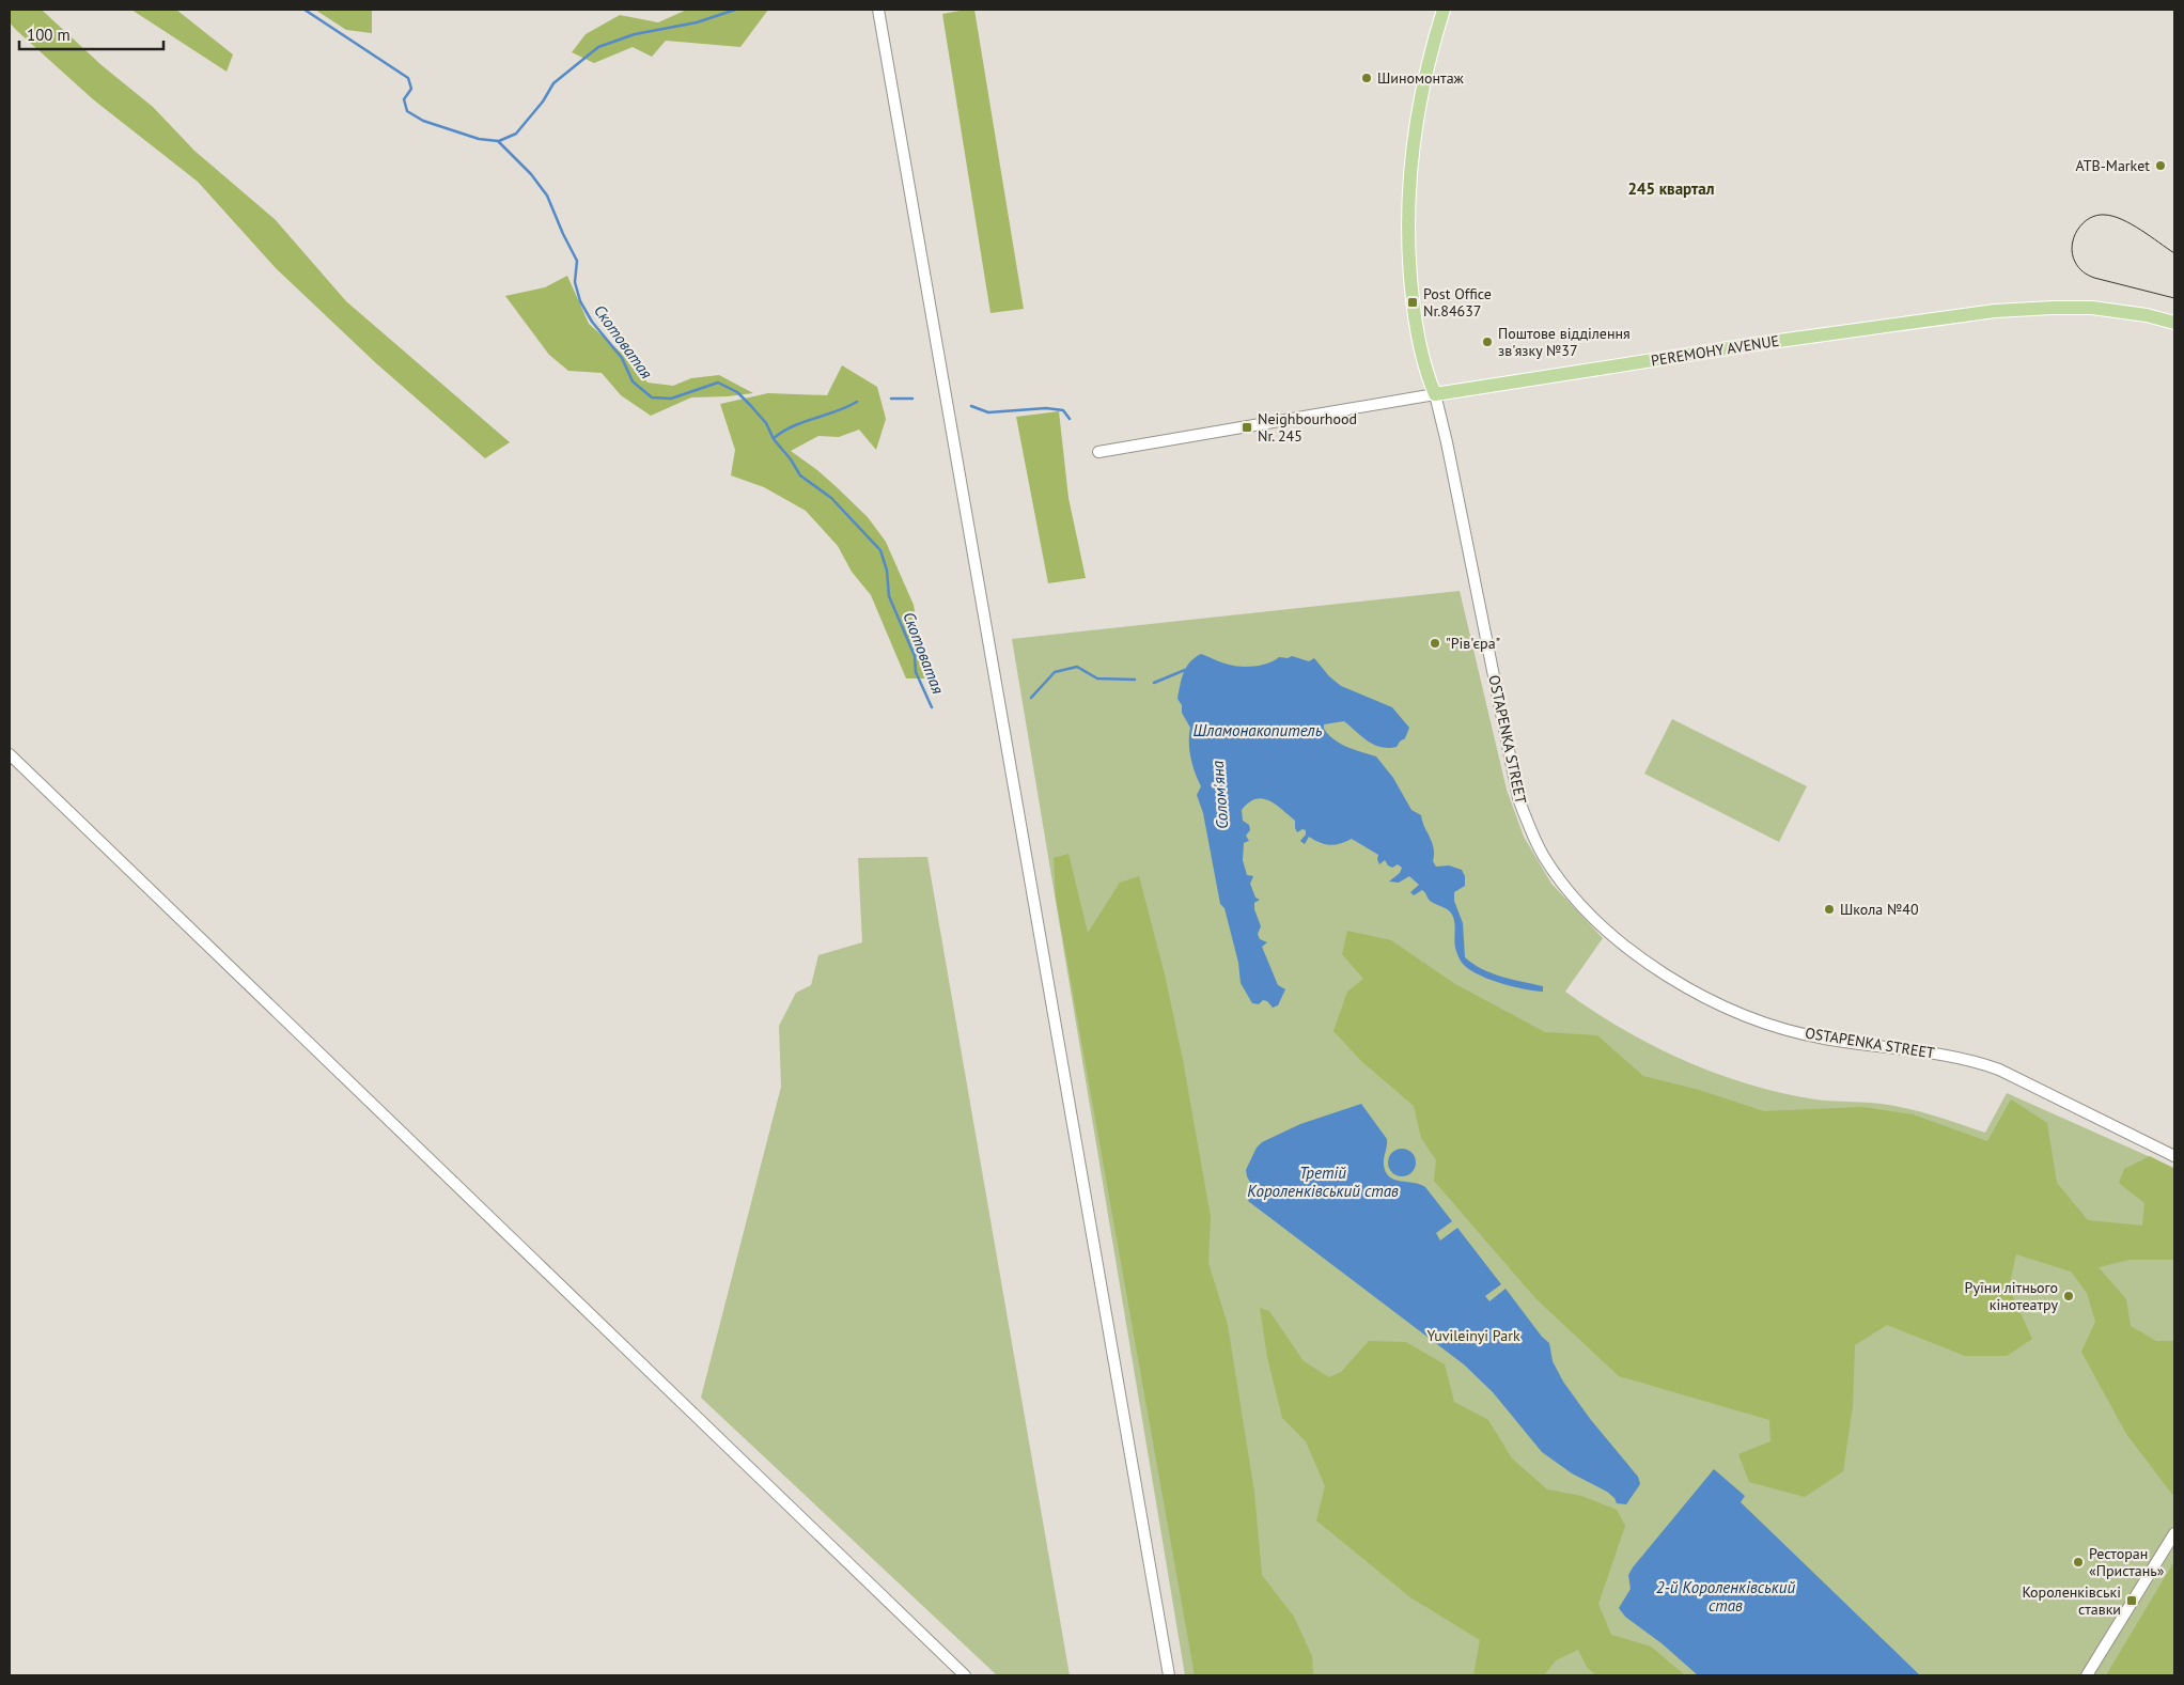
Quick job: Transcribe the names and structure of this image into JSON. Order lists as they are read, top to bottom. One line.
{"streets":{"main road":["PEREMOHY AVENUE","OSTAPENKA STREET"]},"crossings":[["PEREMOHY AVENUE","OSTAPENKA STREET"]],"districts":["245 квартал"],"water":["Скотоватая","Шламонакопитель","Солом'яна","Третій Короленківський став","2-й Короленківський став"],"parks":["Yuvileinyi Park"],"places":{"other":["Шиномонтаж","ATB-Market","Поштове відділення зв'язку №37","\"Рів'єра\"","Школа №40","Руїни літнього кінотеатру","Ресторан «Пристань»"],"transit":["Post Office Nr.84637","Neighbourhood Nr. 245","Короленківські ставки"]},"scale_bar":"100 m"}
